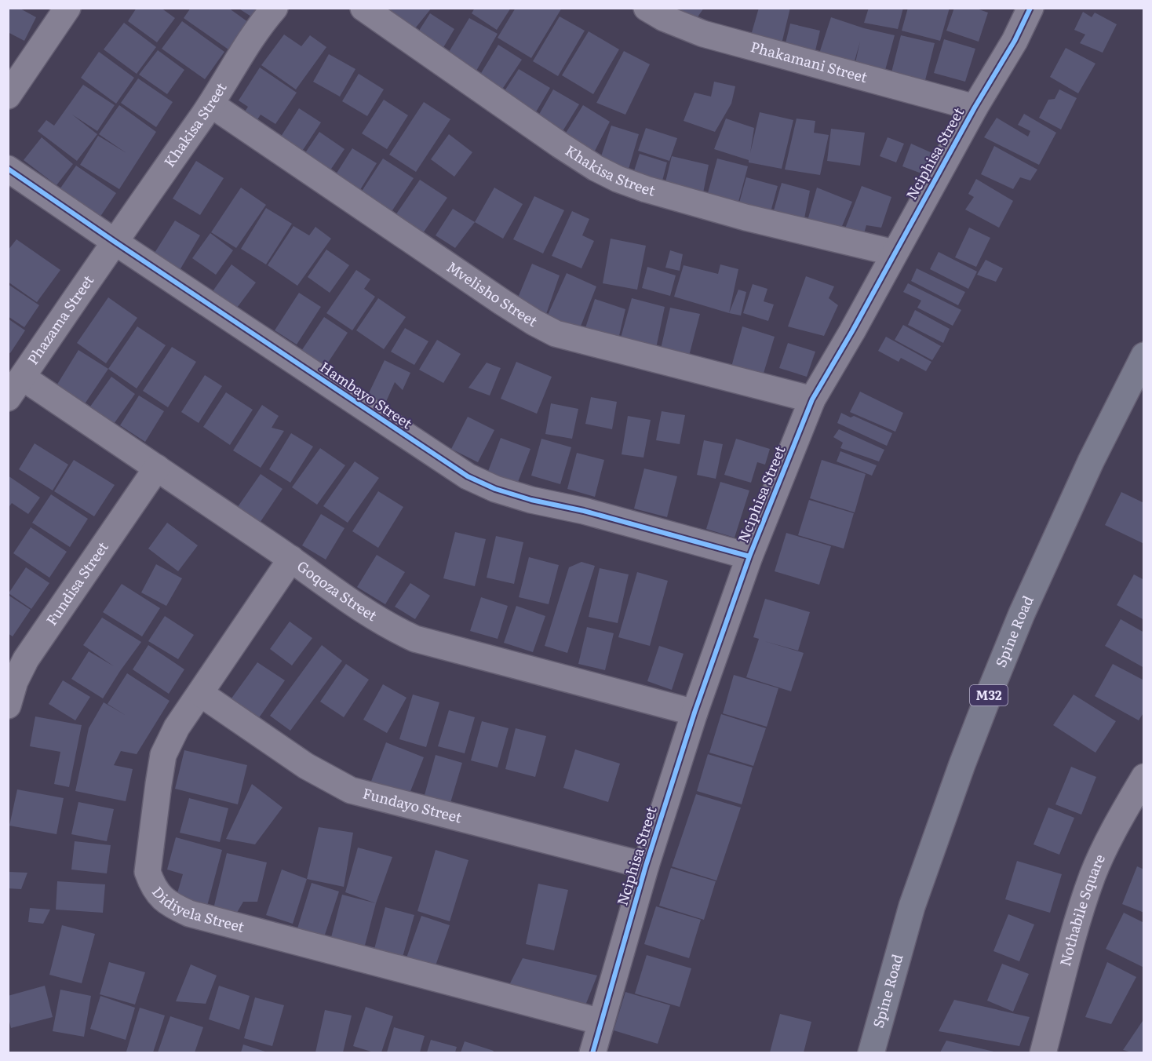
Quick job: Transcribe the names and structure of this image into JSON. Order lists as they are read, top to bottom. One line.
{"streets":{"main road":["Spine Road","M32"],"street":["Phakamani Street","Khakisa Street","Nciphisa Street","Mvelisho Street","Phazama Street","Hambayo Street","Fundisa Street","Goqoza Street","Fundayo Street","Didiyela Street","Nothabile Square"]},"crossings":[["Phakamani Street","Nciphisa Street"],["Khakisa Street","Nciphisa Street"],["Khakisa Street","Mvelisho Street"],["Khakisa Street","Phazama Street"],["Khakisa Street","Hambayo Street"],["Nciphisa Street","Mvelisho Street"],["Nciphisa Street","Hambayo Street"],["Nciphisa Street","Goqoza Street"],["Nciphisa Street","Fundayo Street"],["Nciphisa Street","Didiyela Street"],["Phazama Street","Hambayo Street"],["Phazama Street","Goqoza Street"],["Fundisa Street","Goqoza Street"],["Goqoza Street","Didiyela Street"],["Fundayo Street","Didiyela Street"]]}
